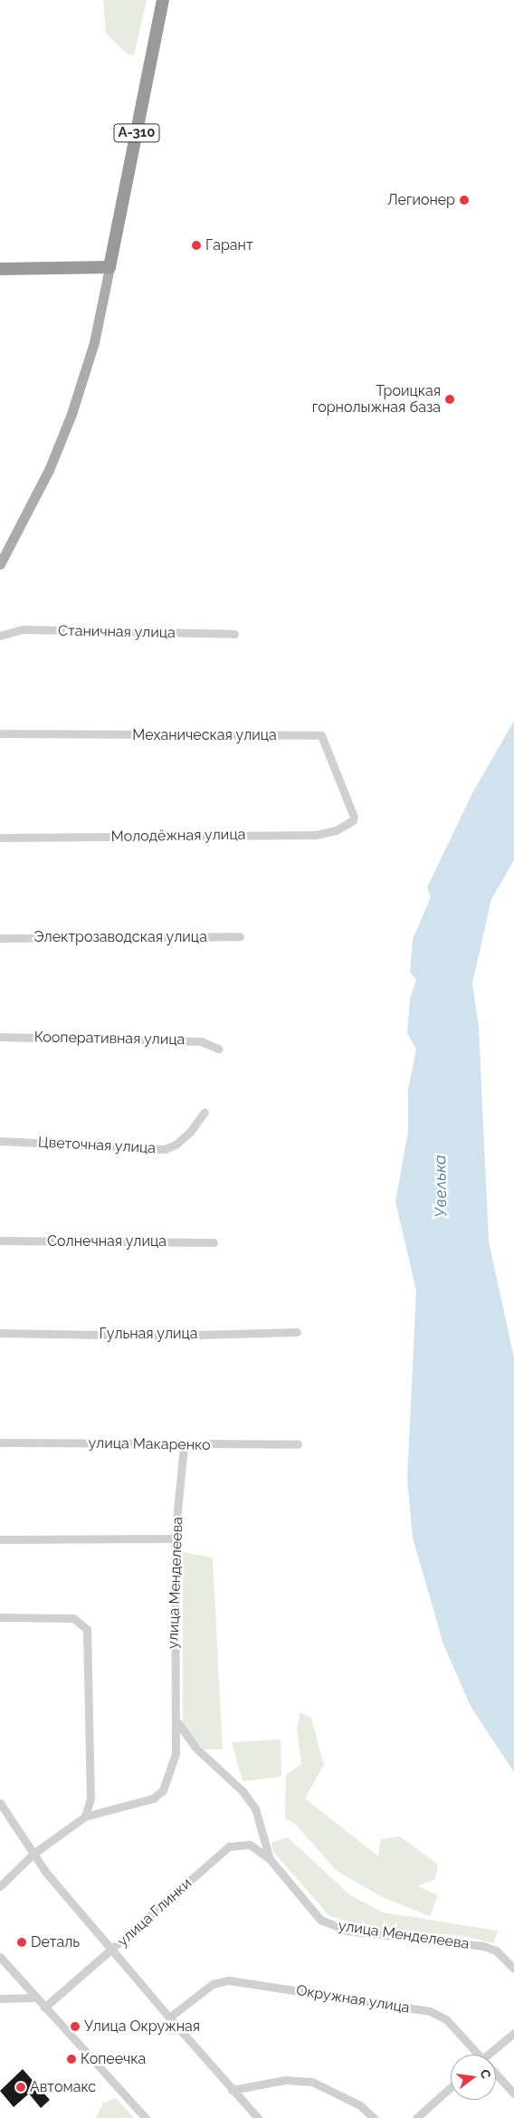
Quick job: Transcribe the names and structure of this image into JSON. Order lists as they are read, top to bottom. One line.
{"streets":{"highway":["А-310"],"street":["Станичная улица","Механическая улица","Молодёжная улица","Электрозаводская улица","Кооперативная улица","Цветочная улица","Солнечная улица","Гульная улица","улица Макаренко","улица Менделеева","улица Глинки","Окружная улица"]},"crossings":[["Механическая улица","Молодёжная улица"],["улица Макаренко","улица Менделеева"],["улица Менделеева","улица Глинки"]],"water":["Увелька"],"places":["Легионер","Гарант","Троицкая горнолыжная база","Dеталь","Улица Окружная","Копеечка","Автомакс"],"north":"right"}
